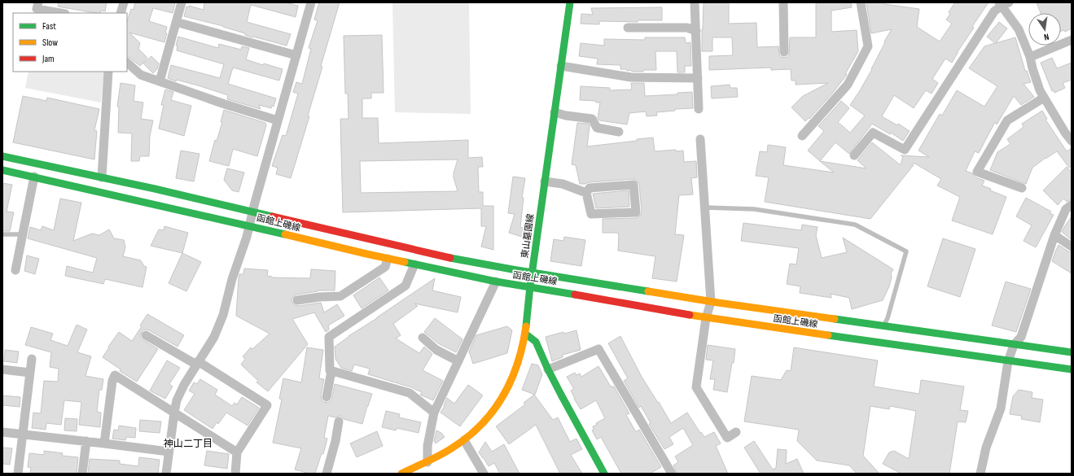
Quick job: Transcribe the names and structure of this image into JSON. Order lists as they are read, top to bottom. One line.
{"streets":{"main road":["函館上磯線","東山墓園線"]},"crossings":[["函館上磯線","東山墓園線"]],"districts":["神山二丁目"],"legend":["Fast","Slow","Jam"],"north":"bottom"}
